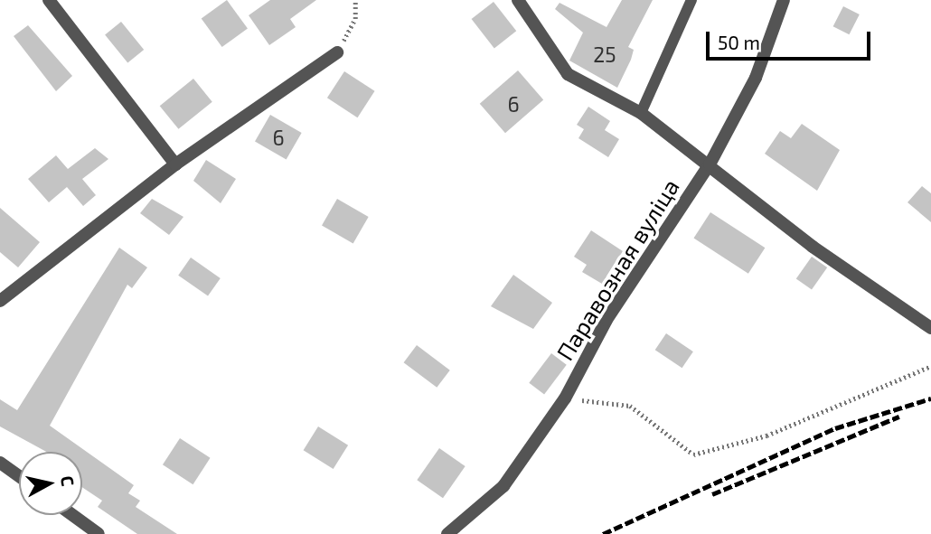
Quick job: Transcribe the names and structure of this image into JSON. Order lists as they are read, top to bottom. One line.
{"streets":{"street":["Паравозная вуліца"]},"house_numbers":["25","6","6"],"scale_bar":"50 m","north":"right"}
